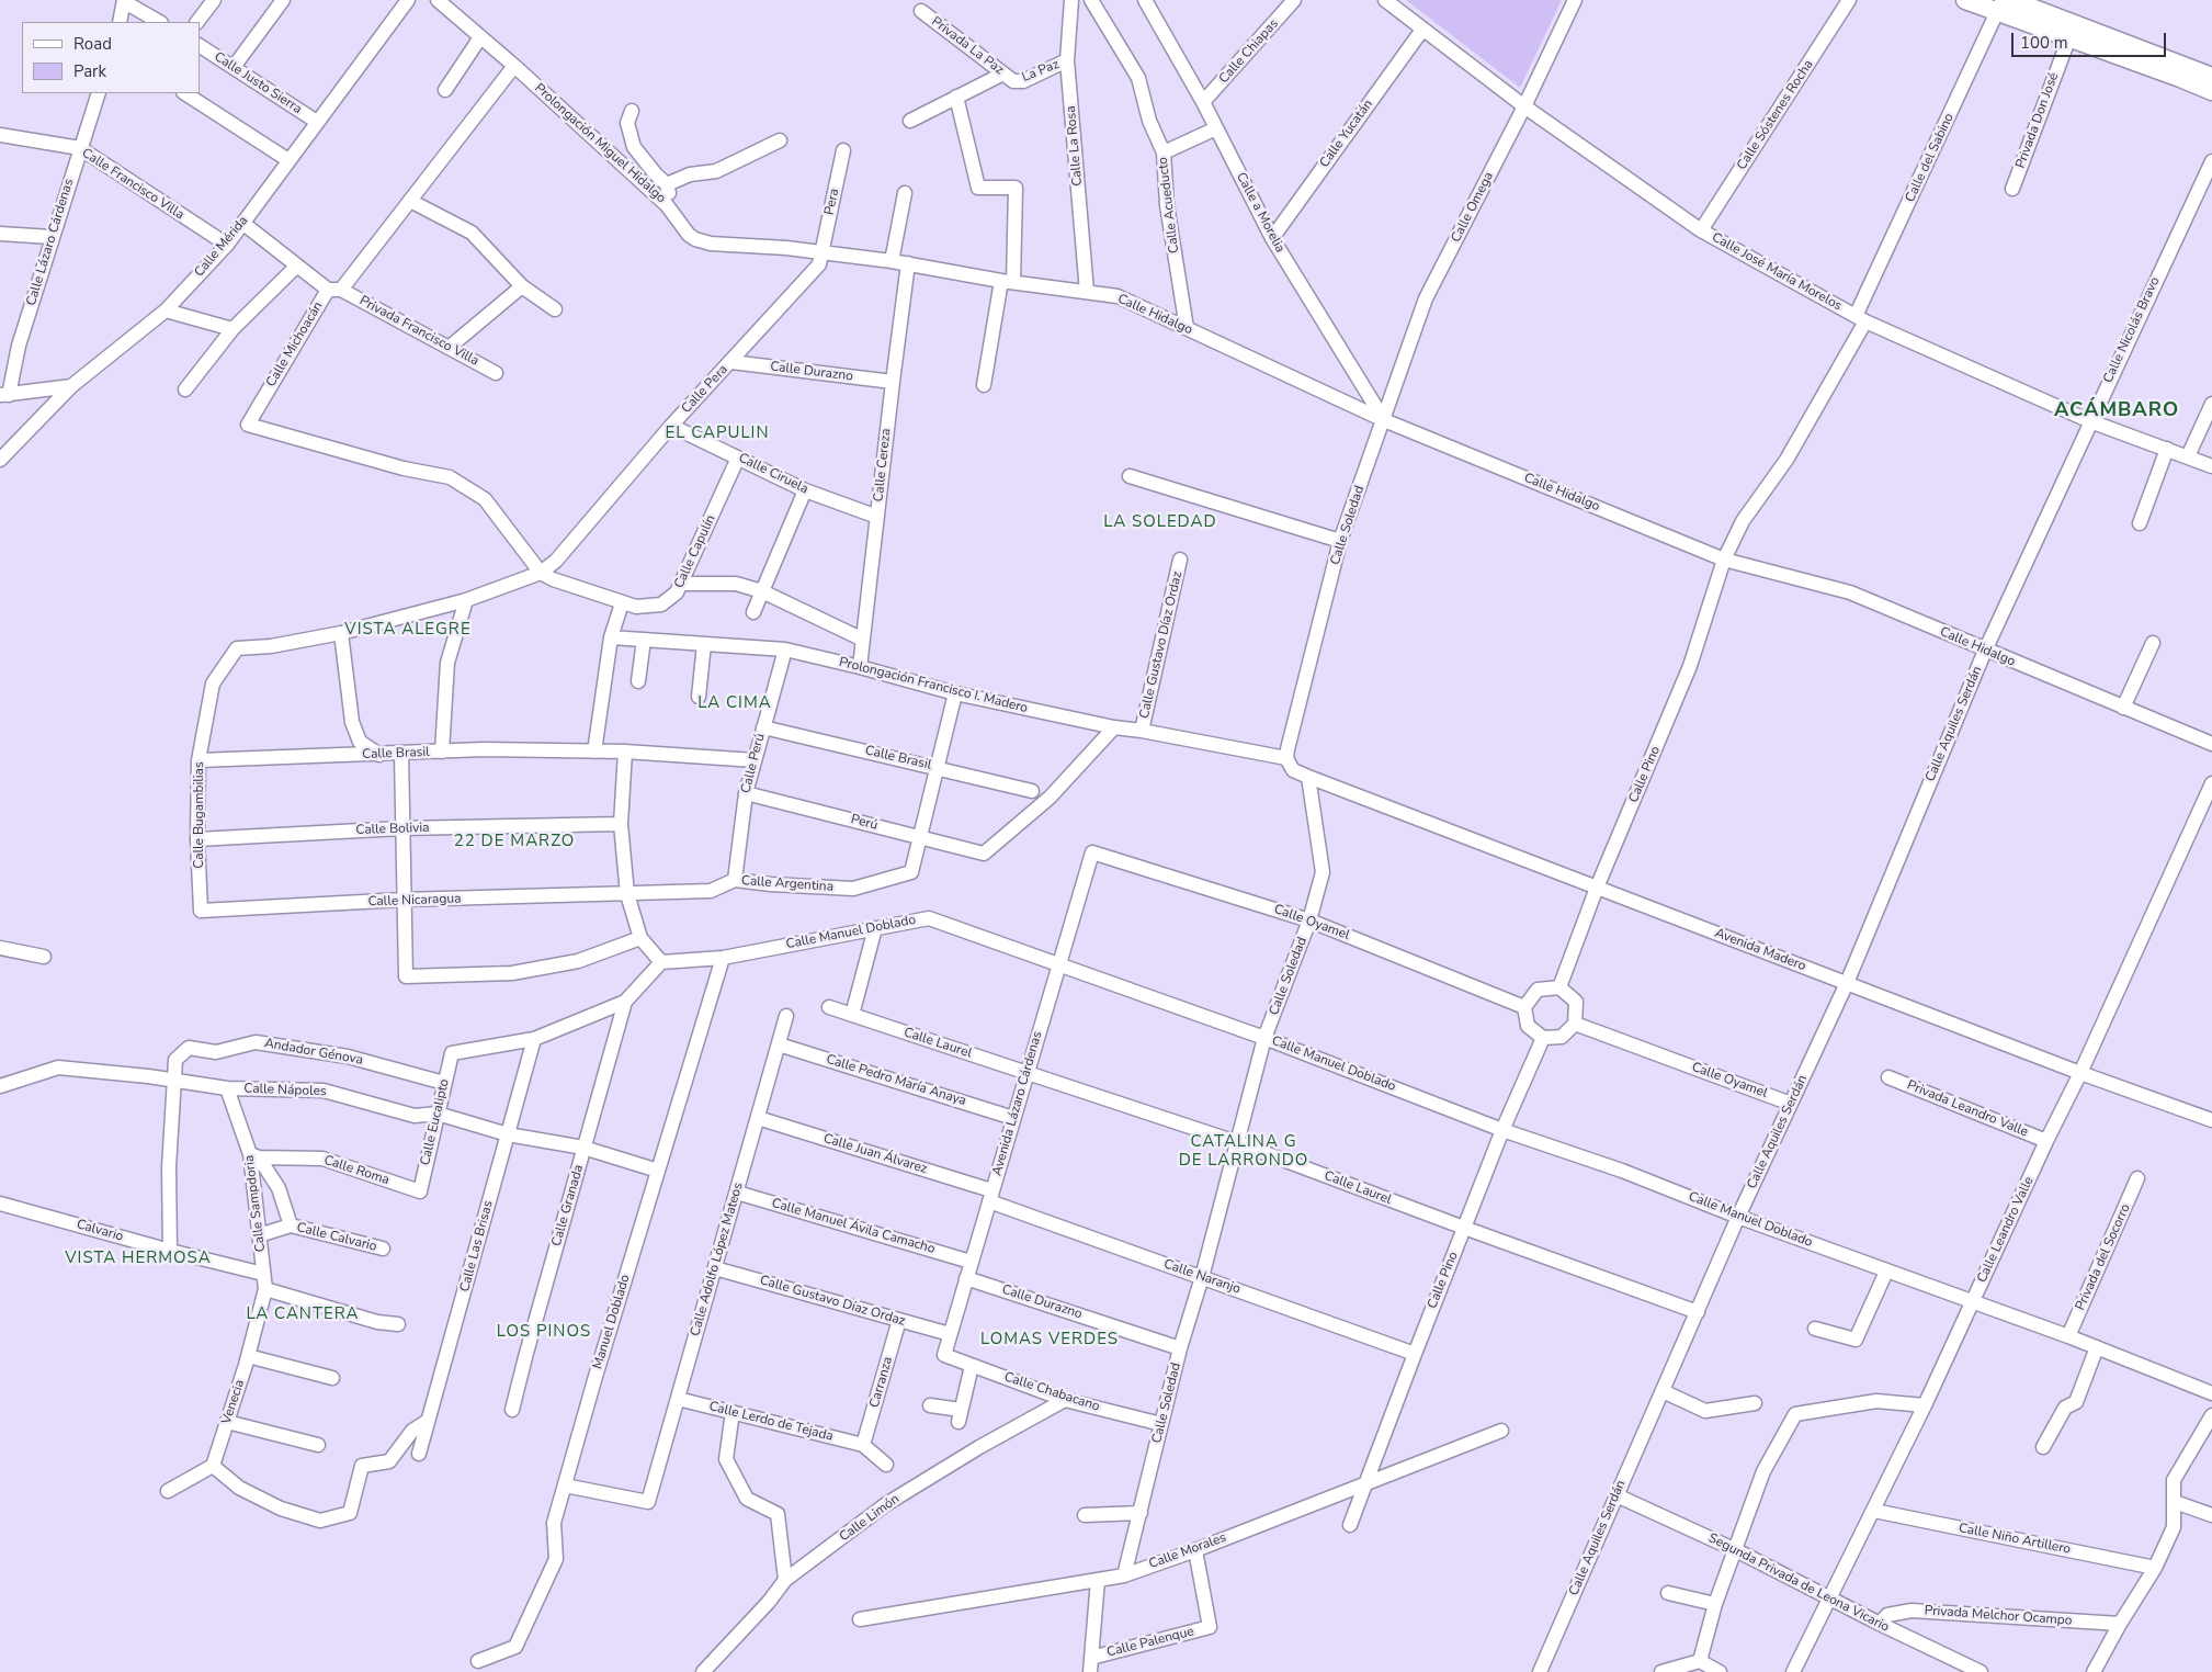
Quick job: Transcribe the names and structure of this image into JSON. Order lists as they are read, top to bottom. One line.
{"streets":{"street":["Privada La Paz","Calle Chiapas","La Paz","Calle Justo Sierra","Calle Sóstenes Rocha","Privada Don José","Calle Yucatán","Prolongación Miguel Hidalgo","Calle La Rosa","Calle del Sabino","Calle Francisco Villa","Pera","Calle Acueducto","Calle Omega","Calle a Morelia","Calle Lázaro Cárdenas","Calle Mérida","Calle José María Morelos","Calle Hidalgo","Calle Nicolás Bravo","Privada Francisco Villa","Calle Michoacán","Calle Durazno","Calle Pera","Calle Cereza","Calle Ciruela","Calle Soledad","Calle Capulín","Calle Gustavo Díaz Ordaz","Prolongación Francisco I. Madero","Calle Aquiles Serdán","Calle Brasil","Calle Perú","Calle Pino","Calle Bugambilias","Perú","Calle Bolivia","Calle Argentina","Calle Nicaragua","Calle Oyamel","Calle Manuel Doblado","Avenida Madero","Calle Laurel","Andador Génova","Calle Pedro María Anaya","Calle Nápoles","Avenida Lázaro Cárdenas","Privada Leandro Valle","Calle Eucalipto","Calle Juan Álvarez","Calle Roma","Calle Sampdoria","Calle Granada","Calle Manuel Ávila Camacho","Calle Leandro Valle","Calvario","Calle Calvario","Calle Las Brisas","Privada del Socorro","Calle Adolfo López Mateos","Calle Naranjo","Manuel Doblado","Carranza","Calle Chabacano","Venecia","Calle Lerdo de Tejada","Calle Limón","Calle Niño Artillero","Calle Morales","Segunda Privada de Leona Vicario","Privada Melchor Ocampo","Calle Palenque"]},"crossings":[["Privada La Paz","La Paz"],["Calle Chiapas","Calle a Morelia"],["La Paz","Calle La Rosa"],["Calle Justo Sierra","Calle Mérida"],["Calle Sóstenes Rocha","Calle José María Morelos"],["Calle Yucatán","Calle a Morelia"],["Calle Yucatán","Calle José María Morelos"],["Prolongación Miguel Hidalgo","Pera"],["Prolongación Miguel Hidalgo","Calle Hidalgo"],["Prolongación Miguel Hidalgo","Calle Michoacán"],["Prolongación Miguel Hidalgo","Calle Pera"],["Prolongación Miguel Hidalgo","Calle Cereza"],["Calle La Rosa","Calle Hidalgo"],["Calle del Sabino","Calle José María Morelos"],["Calle del Sabino","Calle Hidalgo"],["Calle del Sabino","Calle Pino"],["Calle Francisco Villa","Calle Lázaro Cárdenas"],["Calle Francisco Villa","Calle Mérida"],["Pera","Calle Pera"],["Calle Acueducto","Calle Hidalgo"],["Calle Omega","Calle a Morelia"],["Calle Omega","Calle José María Morelos"],["Calle Omega","Calle Hidalgo"],["Calle Omega","Calle Soledad"],["Calle a Morelia","Calle Hidalgo"],["Calle a Morelia","Calle Soledad"],["Calle José María Morelos","Calle Nicolás Bravo"],["Calle Hidalgo","Calle Nicolás Bravo"],["Calle Hidalgo","Calle Cereza"],["Calle Hidalgo","Calle Soledad"],["Calle Hidalgo","Calle Aquiles Serdán"],["Calle Hidalgo","Calle Pino"],["Calle Nicolás Bravo","Calle Aquiles Serdán"],["Privada Francisco Villa","Calle Michoacán"],["Calle Michoacán","Calle Pera"],["Calle Michoacán","Calle Bugambilias"],["Calle Durazno","Calle Pera"],["Calle Durazno","Calle Cereza"],["Calle Durazno","Calle Soledad"],["Calle Durazno","Avenida Lázaro Cárdenas"],["Calle Pera","Calle Ciruela"],["Calle Pera","Calle Bugambilias"],["Calle Cereza","Calle Ciruela"],["Calle Cereza","Prolongación Francisco I. Madero"],["Calle Ciruela","Calle Capulín"],["Calle Soledad","Prolongación Francisco I. Madero"],["Calle Soledad","Calle Oyamel"],["Calle Soledad","Calle Manuel Doblado"],["Calle Soledad","Avenida Madero"],["Calle Soledad","Calle Laurel"],["Calle Soledad","Calle Naranjo"],["Calle Soledad","Calle Chabacano"],["Calle Soledad","Calle Morales"],["Calle Gustavo Díaz Ordaz","Prolongación Francisco I. Madero"],["Calle Gustavo Díaz Ordaz","Avenida Lázaro Cárdenas"],["Calle Gustavo Díaz Ordaz","Calle Adolfo López Mateos"],["Calle Gustavo Díaz Ordaz","Carranza"],["Prolongación Francisco I. Madero","Calle Perú"],["Prolongación Francisco I. Madero","Perú"],["Calle Aquiles Serdán","Calle Oyamel"],["Calle Aquiles Serdán","Calle Manuel Doblado"],["Calle Aquiles Serdán","Avenida Madero"],["Calle Aquiles Serdán","Calle Laurel"],["Calle Aquiles Serdán","Segunda Privada de Leona Vicario"],["Calle Brasil","Calle Perú"],["Calle Brasil","Calle Bugambilias"],["Calle Perú","Perú"],["Calle Perú","Calle Argentina"],["Calle Pino","Calle Oyamel"],["Calle Pino","Calle Manuel Doblado"],["Calle Pino","Avenida Madero"],["Calle Pino","Calle Laurel"],["Calle Pino","Calle Naranjo"],["Calle Pino","Calle Morales"],["Calle Bugambilias","Calle Bolivia"],["Calle Bugambilias","Calle Nicaragua"],["Perú","Calle Argentina"],["Calle Argentina","Calle Nicaragua"],["Calle Oyamel","Avenida Lázaro Cárdenas"],["Calle Manuel Doblado","Avenida Lázaro Cárdenas"],["Calle Manuel Doblado","Calle Leandro Valle"],["Calle Manuel Doblado","Privada del Socorro"],["Calle Manuel Doblado","Manuel Doblado"],["Avenida Madero","Calle Leandro Valle"],["Calle Laurel","Avenida Lázaro Cárdenas"],["Andador Génova","Calle Nápoles"],["Andador Génova","Calle Eucalipto"],["Calle Pedro María Anaya","Avenida Lázaro Cárdenas"],["Calle Pedro María Anaya","Calle Adolfo López Mateos"],["Calle Nápoles","Calle Eucalipto"],["Calle Nápoles","Calle Sampdoria"],["Calle Nápoles","Calle Granada"],["Calle Nápoles","Calle Las Brisas"],["Avenida Lázaro Cárdenas","Calle Juan Álvarez"],["Avenida Lázaro Cárdenas","Calle Manuel Ávila Camacho"],["Avenida Lázaro Cárdenas","Calle Naranjo"],["Avenida Lázaro Cárdenas","Calle Chabacano"],["Privada Leandro Valle","Calle Leandro Valle"],["Calle Eucalipto","Calle Roma"],["Calle Eucalipto","Calle Las Brisas"],["Calle Juan Álvarez","Calle Adolfo López Mateos"],["Calle Juan Álvarez","Calle Naranjo"],["Calle Roma","Calle Sampdoria"],["Calle Sampdoria","Calvario"],["Calle Sampdoria","Calle Calvario"],["Calle Sampdoria","Venecia"],["Calle Manuel Ávila Camacho","Calle Adolfo López Mateos"],["Calle Leandro Valle","Calle Niño Artillero"],["Calle Leandro Valle","Segunda Privada de Leona Vicario"],["Calle Adolfo López Mateos","Manuel Doblado"],["Calle Adolfo López Mateos","Calle Lerdo de Tejada"],["Carranza","Calle Lerdo de Tejada"],["Calle Chabacano","Calle Limón"],["Calle Morales","Calle Palenque"],["Segunda Privada de Leona Vicario","Privada Melchor Ocampo"]],"districts":["ACÁMBARO","EL CAPULIN","LA SOLEDAD","VISTA ALEGRE","LA CIMA","22 DE MARZO","CATALINA G DE LARRONDO","VISTA HERMOSA","LA CANTERA","LOS PINOS","LOMAS VERDES"],"legend":["Road","Park"],"scale_bar":"100 m"}
